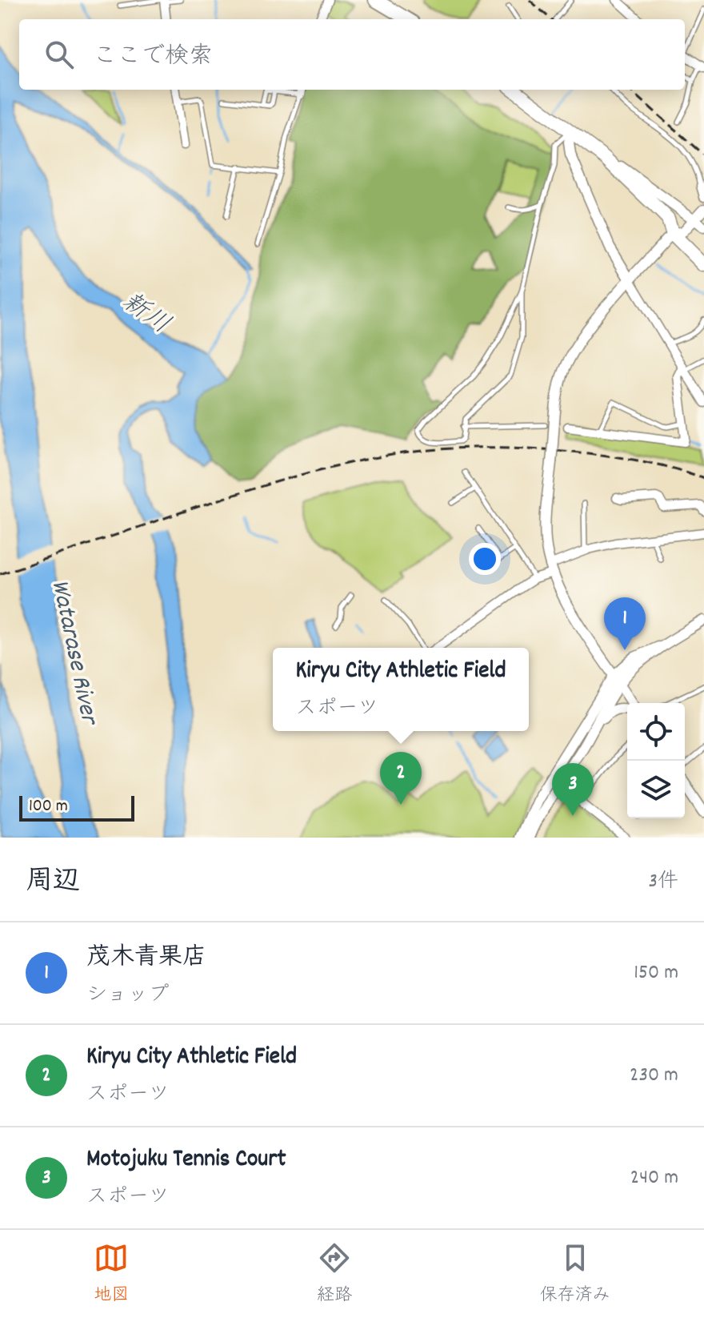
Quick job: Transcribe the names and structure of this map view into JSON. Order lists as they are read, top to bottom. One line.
{"water":["新川","Watarase River"],"scale_bar":"100 m","page":{"search":"ここで検索","pins":["1","2","3"],"popup":["Kiryu City Athletic Field","スポーツ"],"scale":"100 m","heading":["周辺","3件"],"list":[{"mark":"1","name":"茂木青果店","note":"ショップ","value":"150 m"},{"mark":"2","name":"Kiryu City Athletic Field","note":"スポーツ","value":"230 m"},{"mark":"3","name":"Motojuku Tennis Court","note":"スポーツ","value":"240 m"}],"nav":["地図","経路","保存済み"]}}
